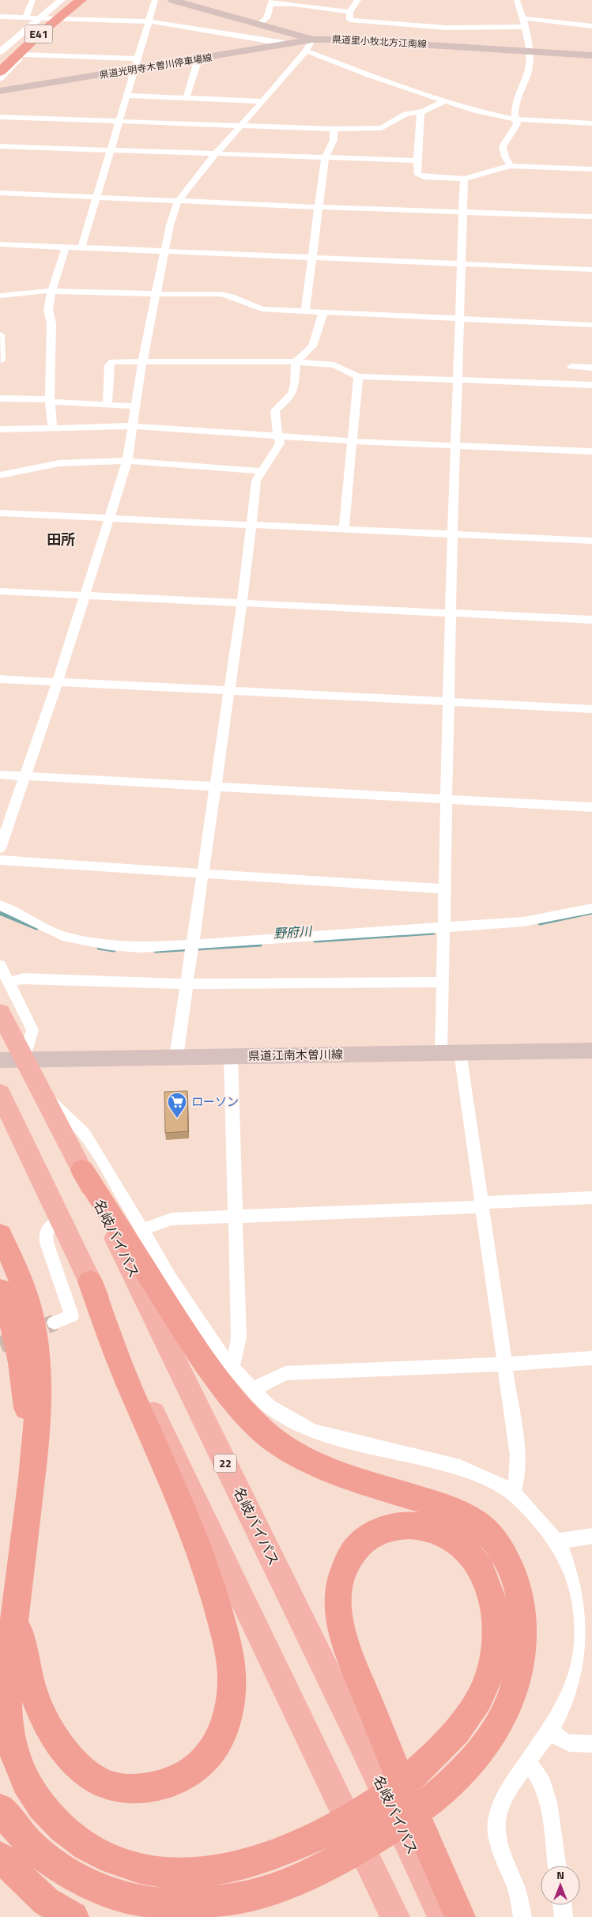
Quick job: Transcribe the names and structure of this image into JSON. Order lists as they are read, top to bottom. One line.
{"streets":{"highway":["E41","名岐バイパス","22"],"main road":["県道里小牧北方江南線","県道光明寺木曽川停車場線","県道江南木曽川線"]},"crossings":[["県道里小牧北方江南線","県道光明寺木曽川停車場線"],["県道江南木曽川線","名岐バイパス"]],"districts":["田所"],"water":["野府川"],"places":{"supermarket":["ローソン"]},"north":"top"}
